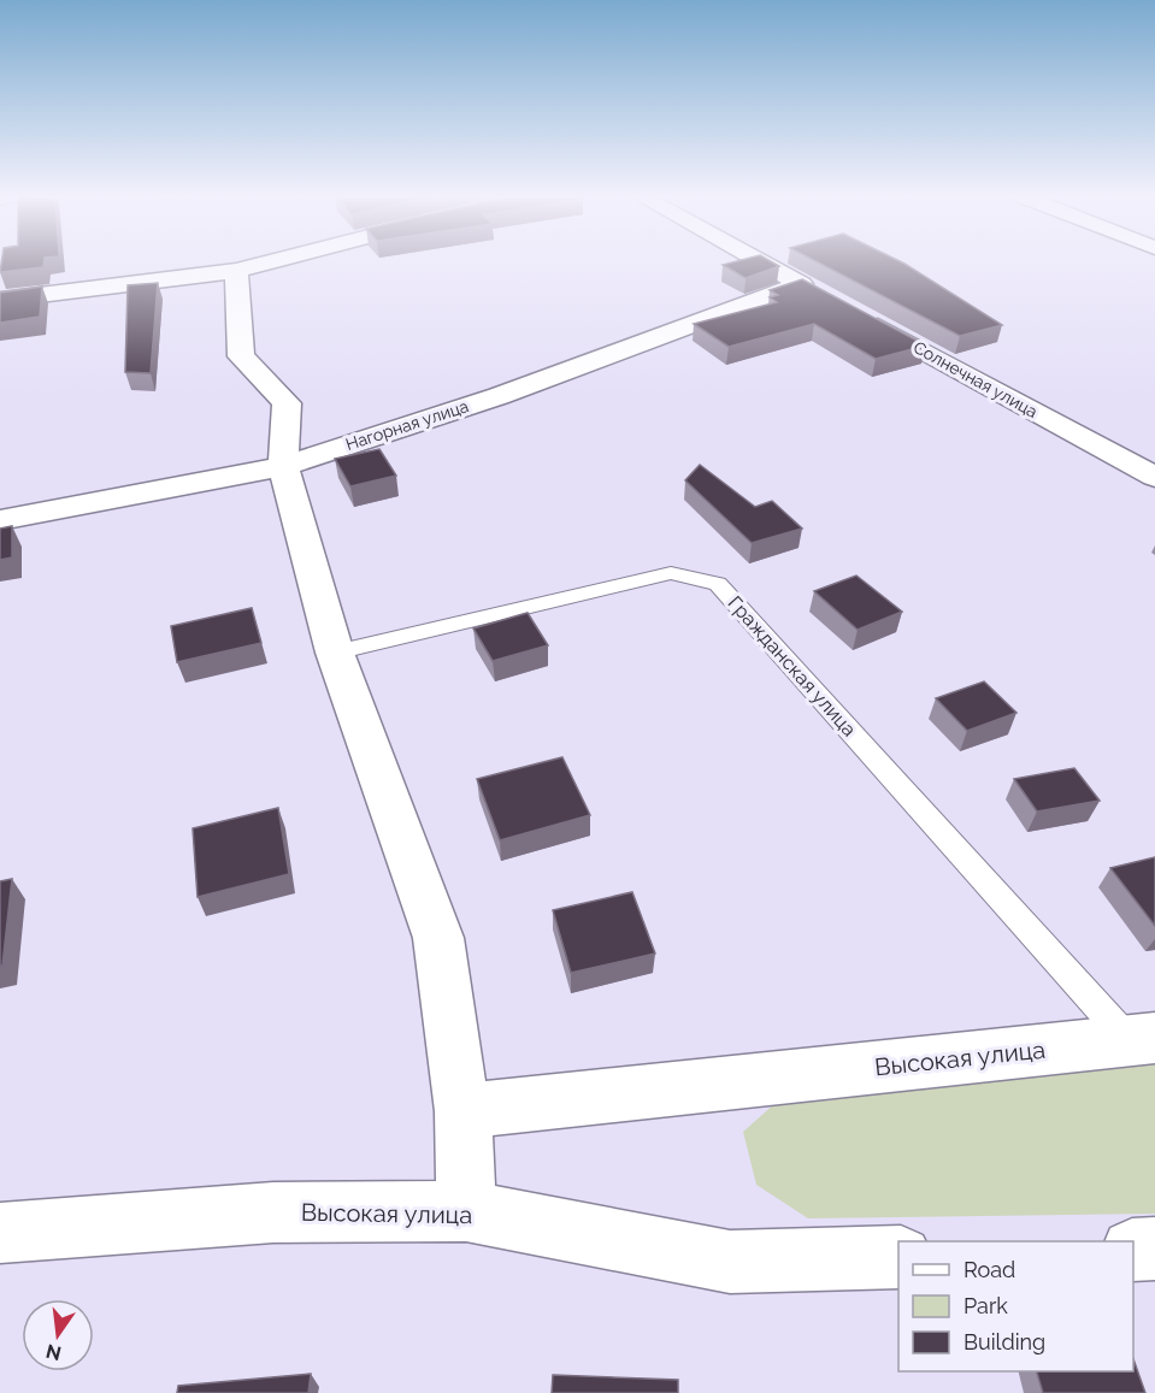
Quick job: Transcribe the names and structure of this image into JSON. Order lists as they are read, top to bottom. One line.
{"streets":{"street":["Солнечная улица","Нагорная улица","Высокая улица"],"lane":["Гражданская улица"]},"crossings":[["Гражданская улица","Высокая улица"]],"legend":["Road","Park","Building"],"north":"bottom"}
